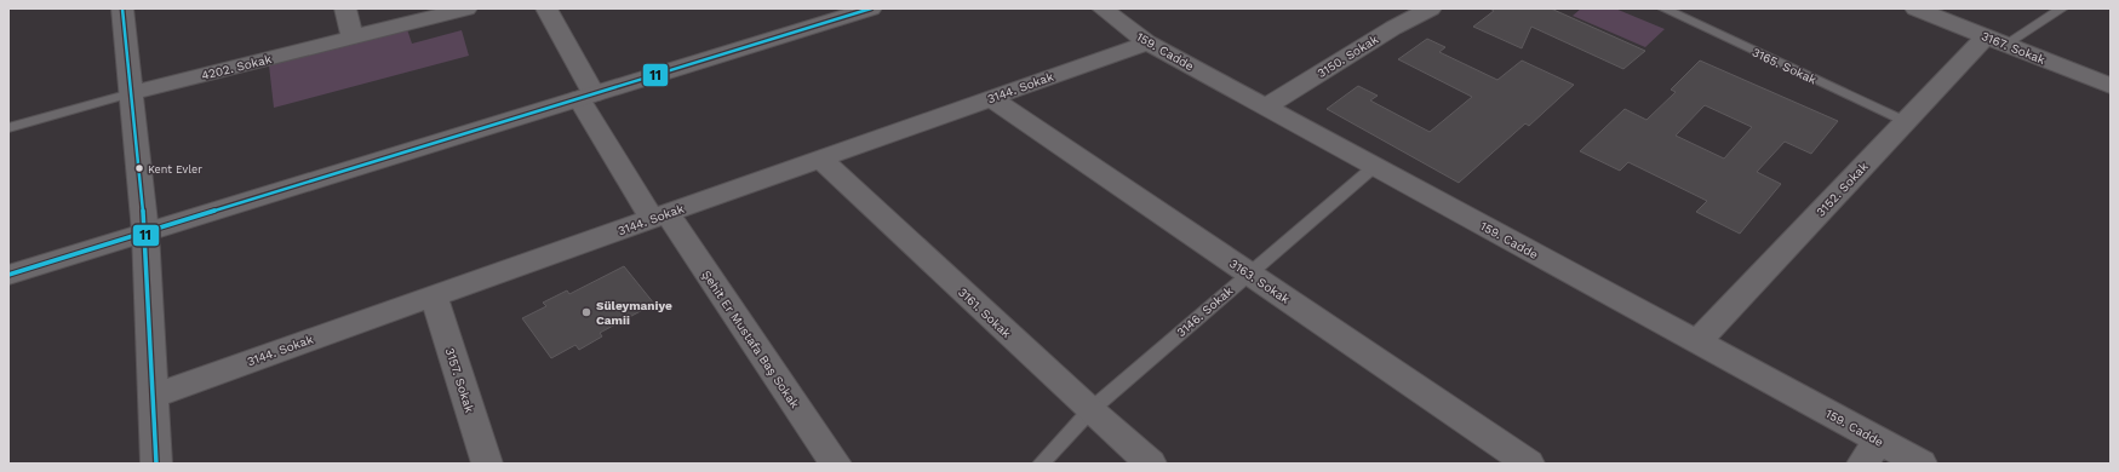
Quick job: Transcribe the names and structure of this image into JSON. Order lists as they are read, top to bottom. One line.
{"streets":{"street":["3167. Sokak","159. Cadde","3150. Sokak","4202. Sokak","3144. Sokak","3152. Sokak","3163. Sokak","3161. Sokak","Şehit Er Mustafa Baş Sokak","3157. Sokak"],"lane":["3165. Sokak","3146. Sokak"]},"crossings":[["3167. Sokak","3152. Sokak"],["159. Cadde","3150. Sokak"],["159. Cadde","3144. Sokak"],["159. Cadde","3152. Sokak"],["159. Cadde","3146. Sokak"],["3165. Sokak","3152. Sokak"],["3144. Sokak","3163. Sokak"],["3144. Sokak","3161. Sokak"],["3144. Sokak","Şehit Er Mustafa Baş Sokak"],["3144. Sokak","3157. Sokak"],["3163. Sokak","3146. Sokak"],["3146. Sokak","3161. Sokak"]],"places":["Kent Evler","Süleymaniye Camii"],"lines":["transit line 11"]}
